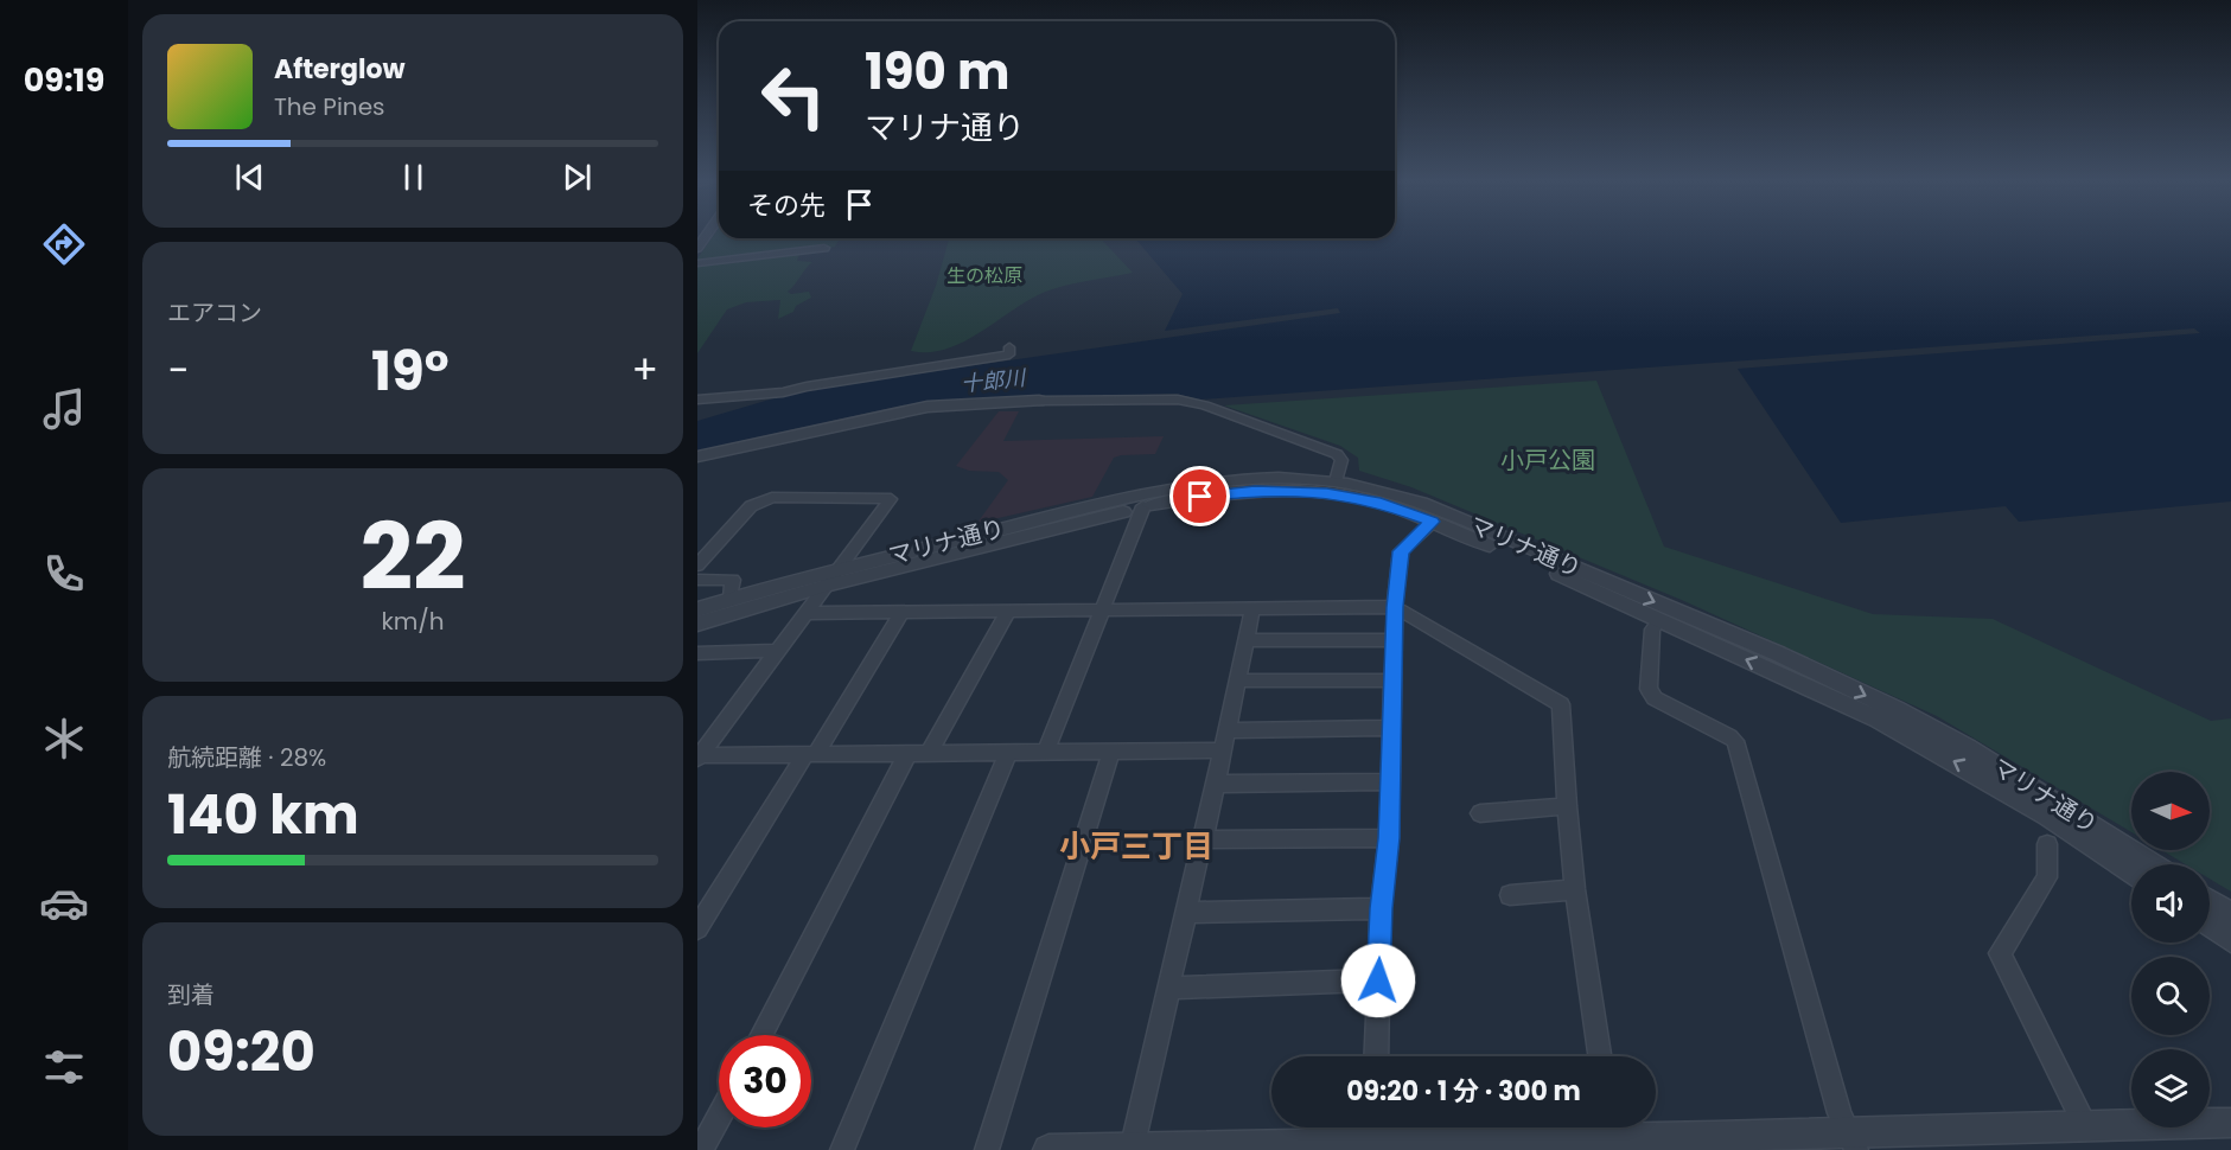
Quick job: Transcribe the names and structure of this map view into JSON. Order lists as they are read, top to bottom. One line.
{"streets":{"street":["マリナ通り"]},"districts":["小戸三丁目"],"water":["十郎川"],"parks":["生の松原","小戸公園"],"north":"right","page":{"tabs":"09:19","turn":["190 m","マリナ通り"],"song":["Afterglow","The Pines"],"then":"その先","tile":["エアコン",["22","km/h"],["航続距離 · 28%","140 km"],["到着","09:20"]],"heat":["−","19°","+"],"limit":"30","trip":"09:20 · 1 分 · 300 m"}}
